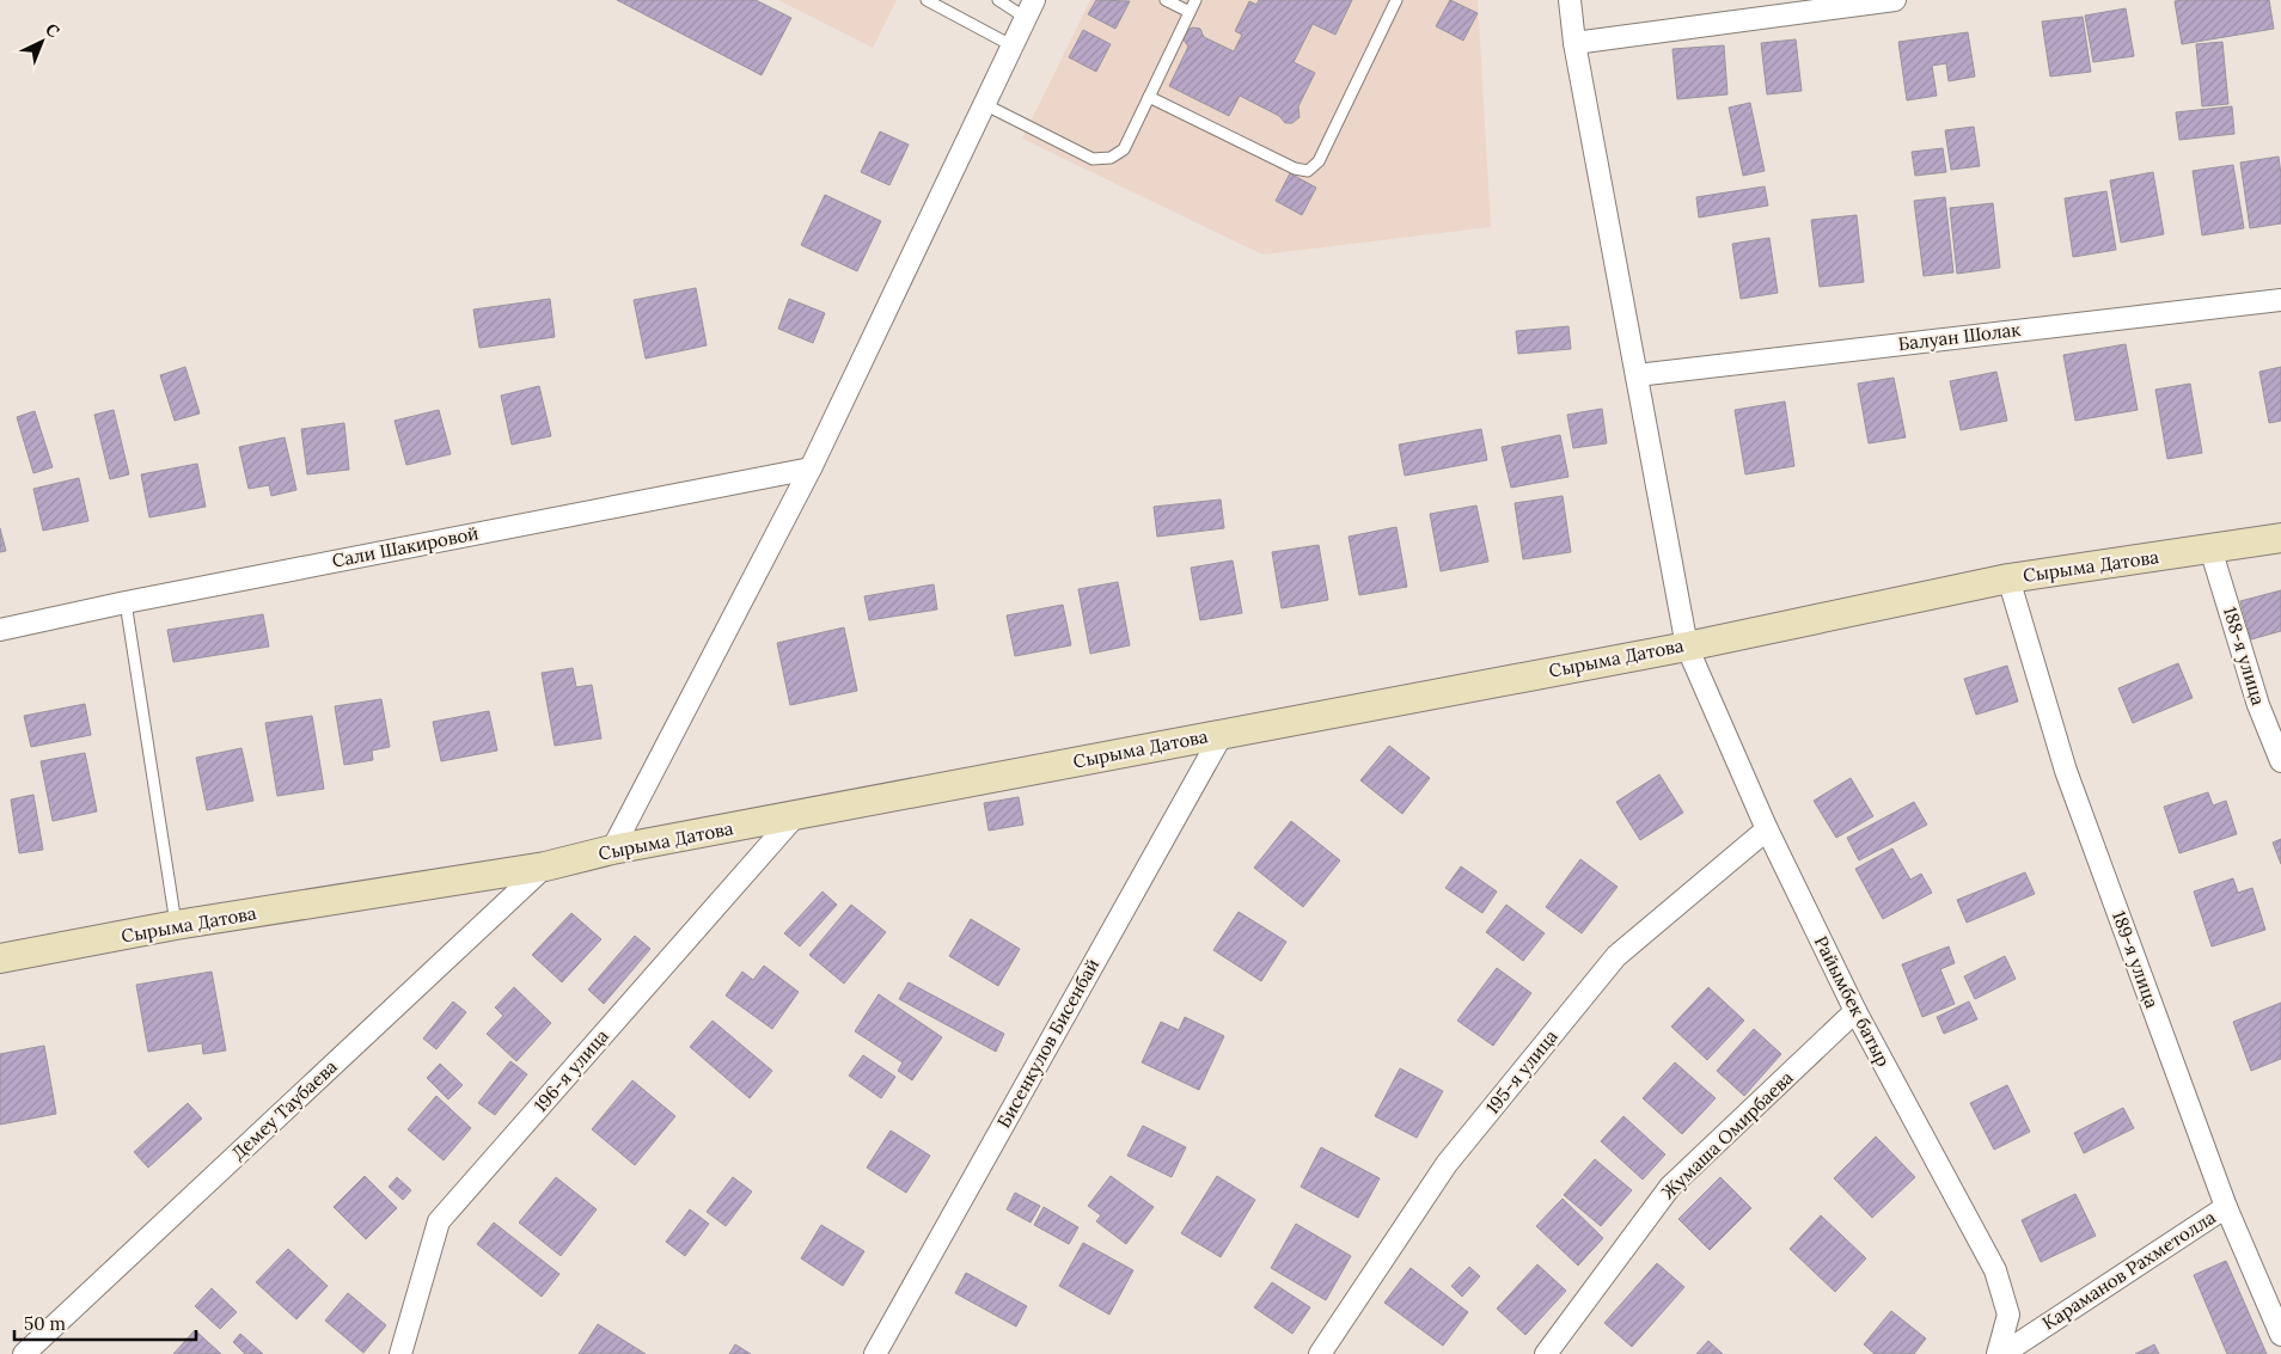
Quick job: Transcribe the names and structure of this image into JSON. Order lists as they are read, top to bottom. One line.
{"streets":{"street":["Балуан Шолак","Сали Шакировой","Сырыма Датова","188-я улица","189-я улица","Райымбек батыр","Бисенкулов Бисенбай","196-я улица","195-я улица","Демеу Таубаева","Жумаша Омирбаева","Караманов Рахметолла"]},"crossings":[["Балуан Шолак","Райымбек батыр"],["Сырыма Датова","188-я улица"],["Сырыма Датова","189-я улица"],["Сырыма Датова","Райымбек батыр"],["Сырыма Датова","Бисенкулов Бисенбай"],["Сырыма Датова","196-я улица"],["Сырыма Датова","Демеу Таубаева"],["189-я улица","Караманов Рахметолла"],["Райымбек батыр","195-я улица"],["Райымбек батыр","Жумаша Омирбаева"],["Райымбек батыр","Караманов Рахметолла"]],"scale_bar":"50 m","north":"top right"}
